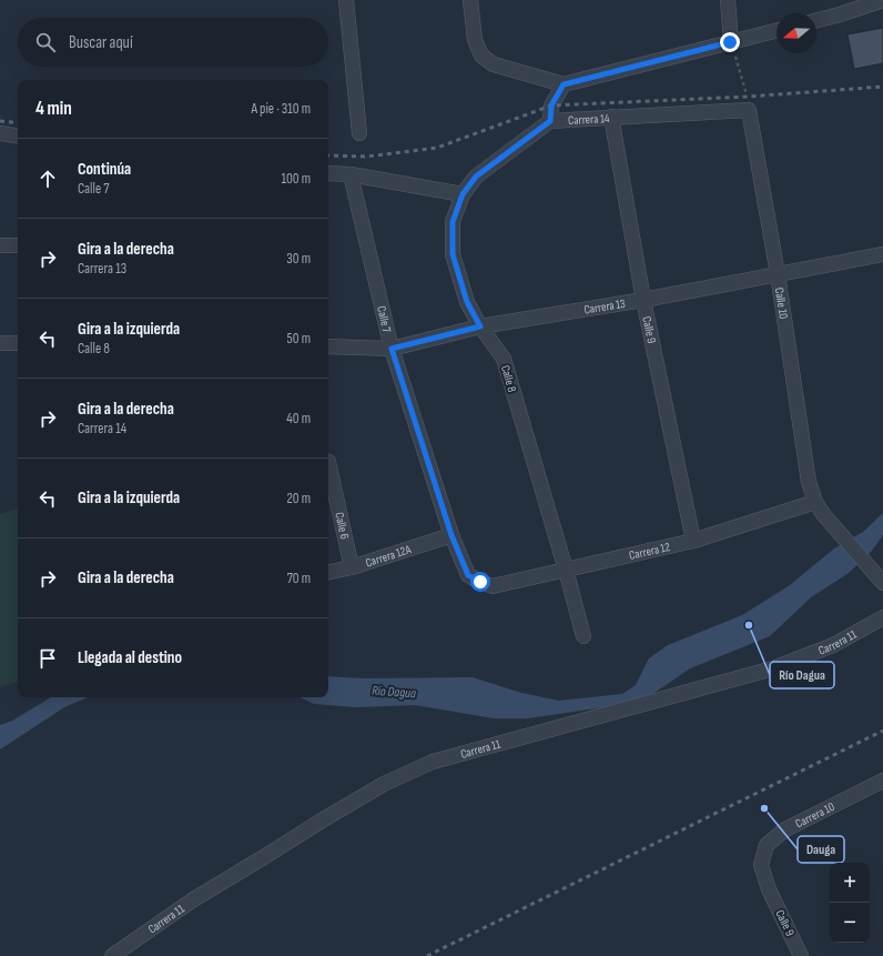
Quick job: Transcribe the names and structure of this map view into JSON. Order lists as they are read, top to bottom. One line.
{"streets":{"street":["Carrera 14","Calle 10","Carrera 13","Calle 7","Calle 9","Calle 8","Calle 6","Carrera 12","Carrera 12A","Carrera 11","Carrera 10"]},"crossings":[["Carrera 14","Calle 10"],["Carrera 14","Calle 9"],["Carrera 14","Calle 8"],["Calle 10","Carrera 13"],["Calle 10","Carrera 12"],["Carrera 13","Calle 7"],["Carrera 13","Calle 9"],["Carrera 13","Calle 8"],["Calle 7","Carrera 12"],["Calle 7","Carrera 12A"],["Calle 9","Carrera 12"],["Calle 9","Carrera 10"],["Calle 8","Carrera 12"],["Calle 6","Carrera 12A"]],"water":["Río Dagua"],"places":["Río Dagua","Dauga"],"north":"left","page":{"search":"Buscar aquí","heading":["4 min","A pie · 310 m"],"list":[["Continúa","Calle 7","100 m"],["Gira a la derecha","Carrera 13","30 m"],["Gira a la izquierda","Calle 8","50 m"],["Gira a la derecha","Carrera 14","40 m"],["Gira a la izquierda","20 m"],["Gira a la derecha","70 m"],"Llegada al destino"],"map_buttons":["+","−"]}}
